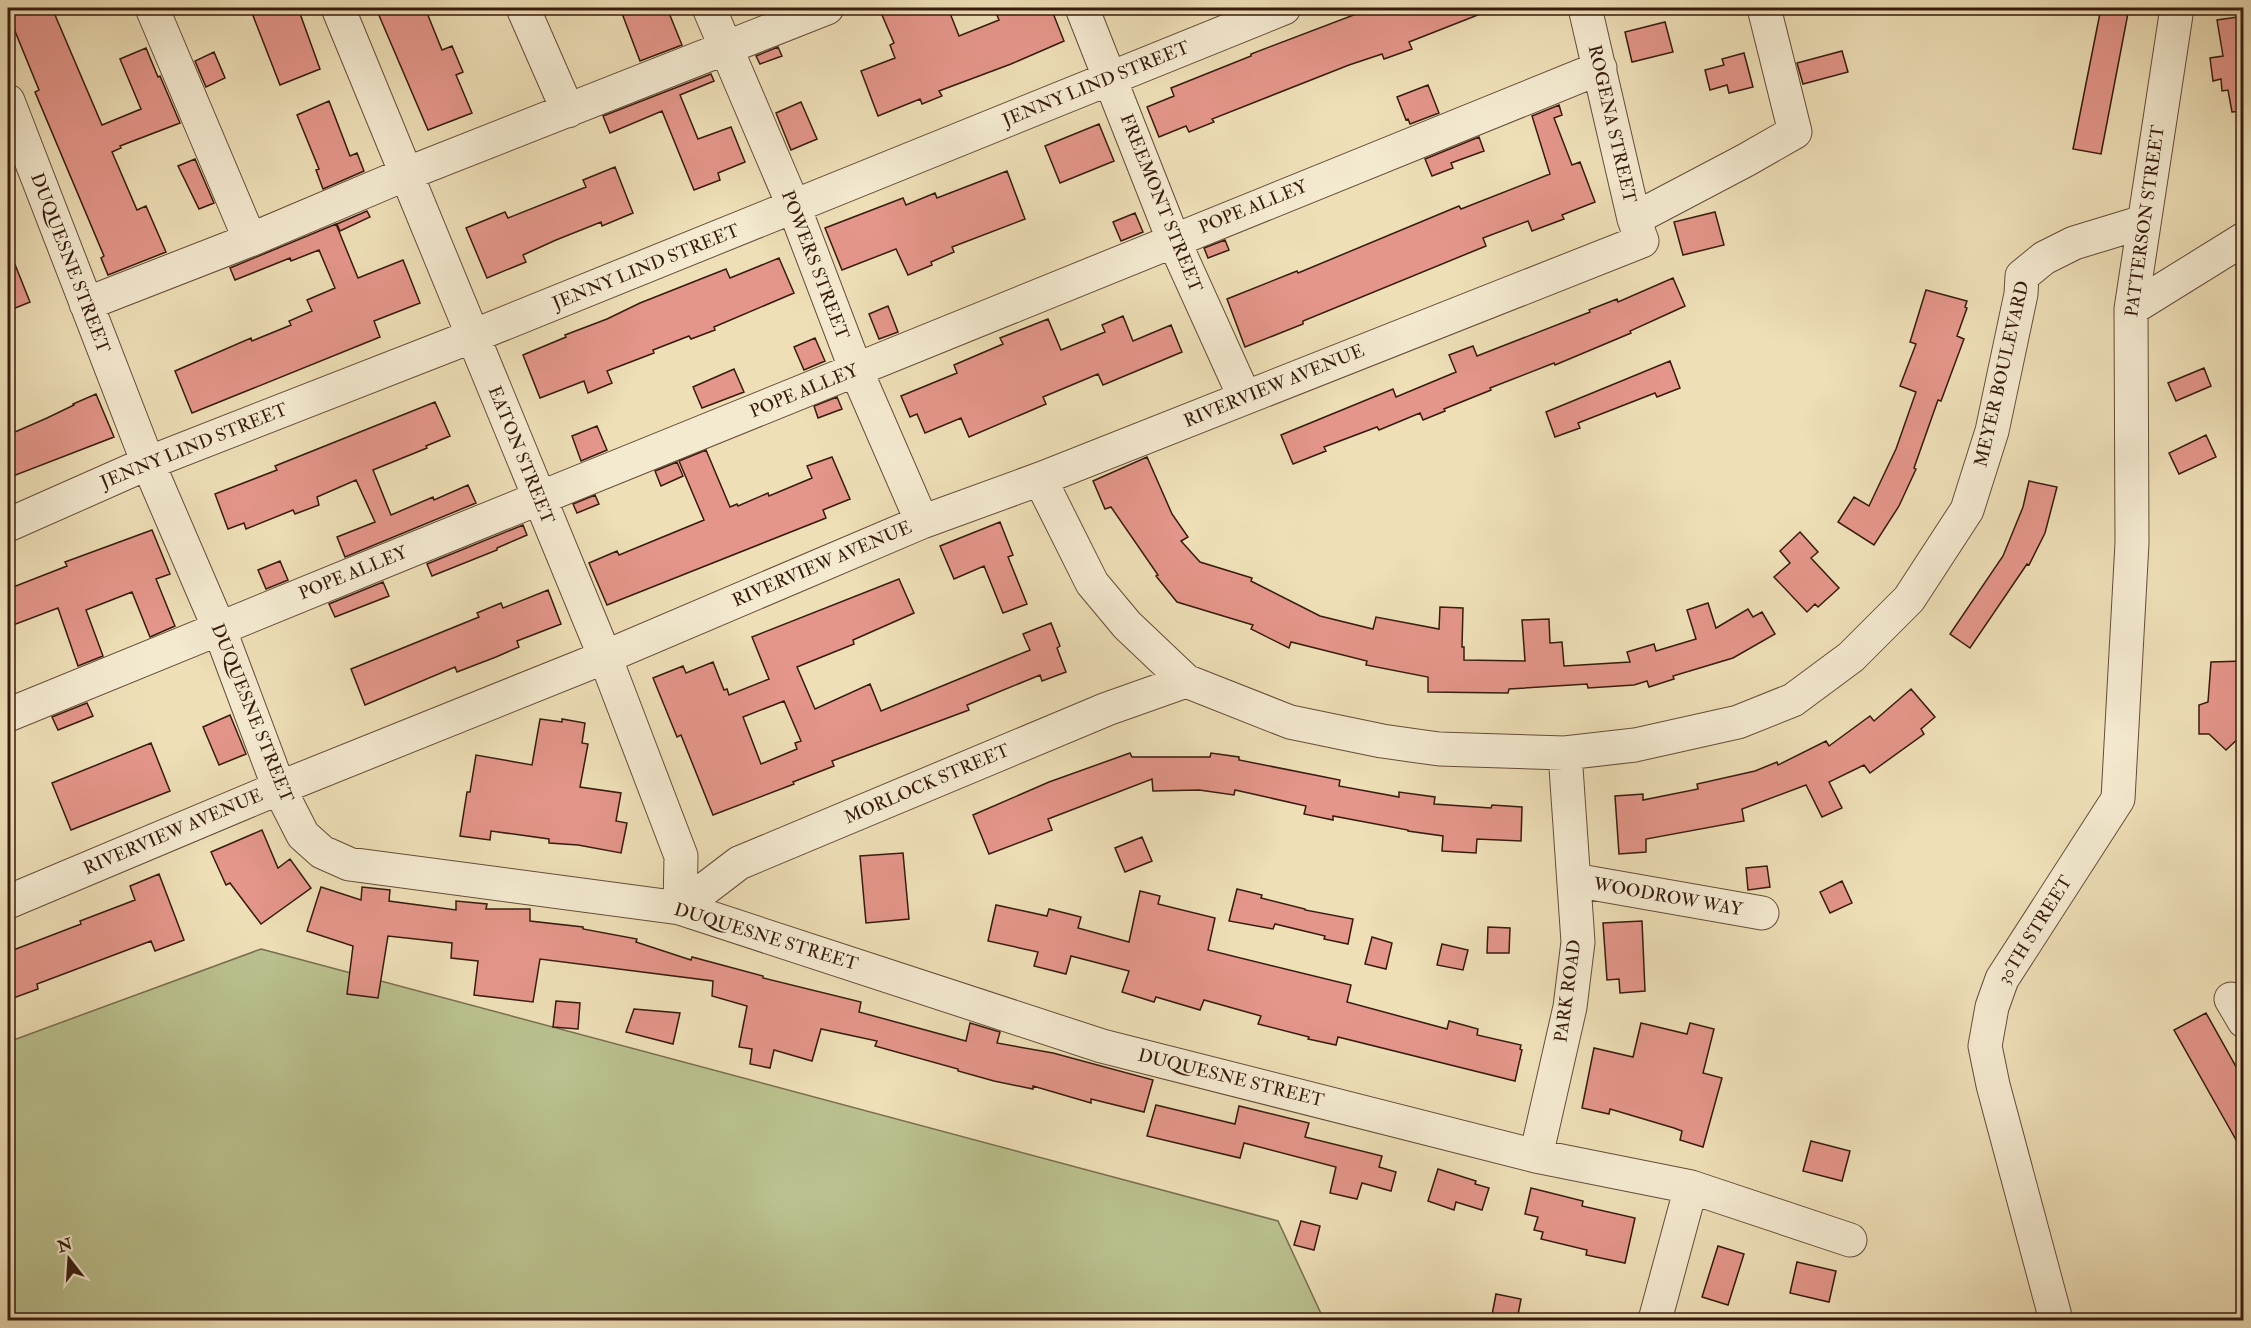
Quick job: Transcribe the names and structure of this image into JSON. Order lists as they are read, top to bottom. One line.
{"streets":{"street":["JENNY LIND STREET","ROGENA STREET","FREEMONT STREET","POPE ALLEY","PATTERSON STREET","DUQUESNE STREET","POWERS STREET","MEYER BOULEVARD","RIVERVIEW AVENUE","EATON STREET","MORLOCK STREET","WOODROW WAY","30TH STREET","PARK ROAD"]},"crossings":[["JENNY LIND STREET","FREEMONT STREET"],["JENNY LIND STREET","DUQUESNE STREET"],["JENNY LIND STREET","POWERS STREET"],["JENNY LIND STREET","EATON STREET"],["ROGENA STREET","POPE ALLEY"],["ROGENA STREET","RIVERVIEW AVENUE"],["FREEMONT STREET","POPE ALLEY"],["FREEMONT STREET","RIVERVIEW AVENUE"],["POPE ALLEY","DUQUESNE STREET"],["POPE ALLEY","POWERS STREET"],["POPE ALLEY","EATON STREET"],["PATTERSON STREET","MEYER BOULEVARD"],["PATTERSON STREET","30TH STREET"],["DUQUESNE STREET","RIVERVIEW AVENUE"],["DUQUESNE STREET","EATON STREET"],["DUQUESNE STREET","MORLOCK STREET"],["DUQUESNE STREET","PARK ROAD"],["POWERS STREET","RIVERVIEW AVENUE"],["MEYER BOULEVARD","RIVERVIEW AVENUE"],["MEYER BOULEVARD","MORLOCK STREET"],["MEYER BOULEVARD","PARK ROAD"],["RIVERVIEW AVENUE","EATON STREET"],["EATON STREET","MORLOCK STREET"],["WOODROW WAY","PARK ROAD"]],"north":"top"}
